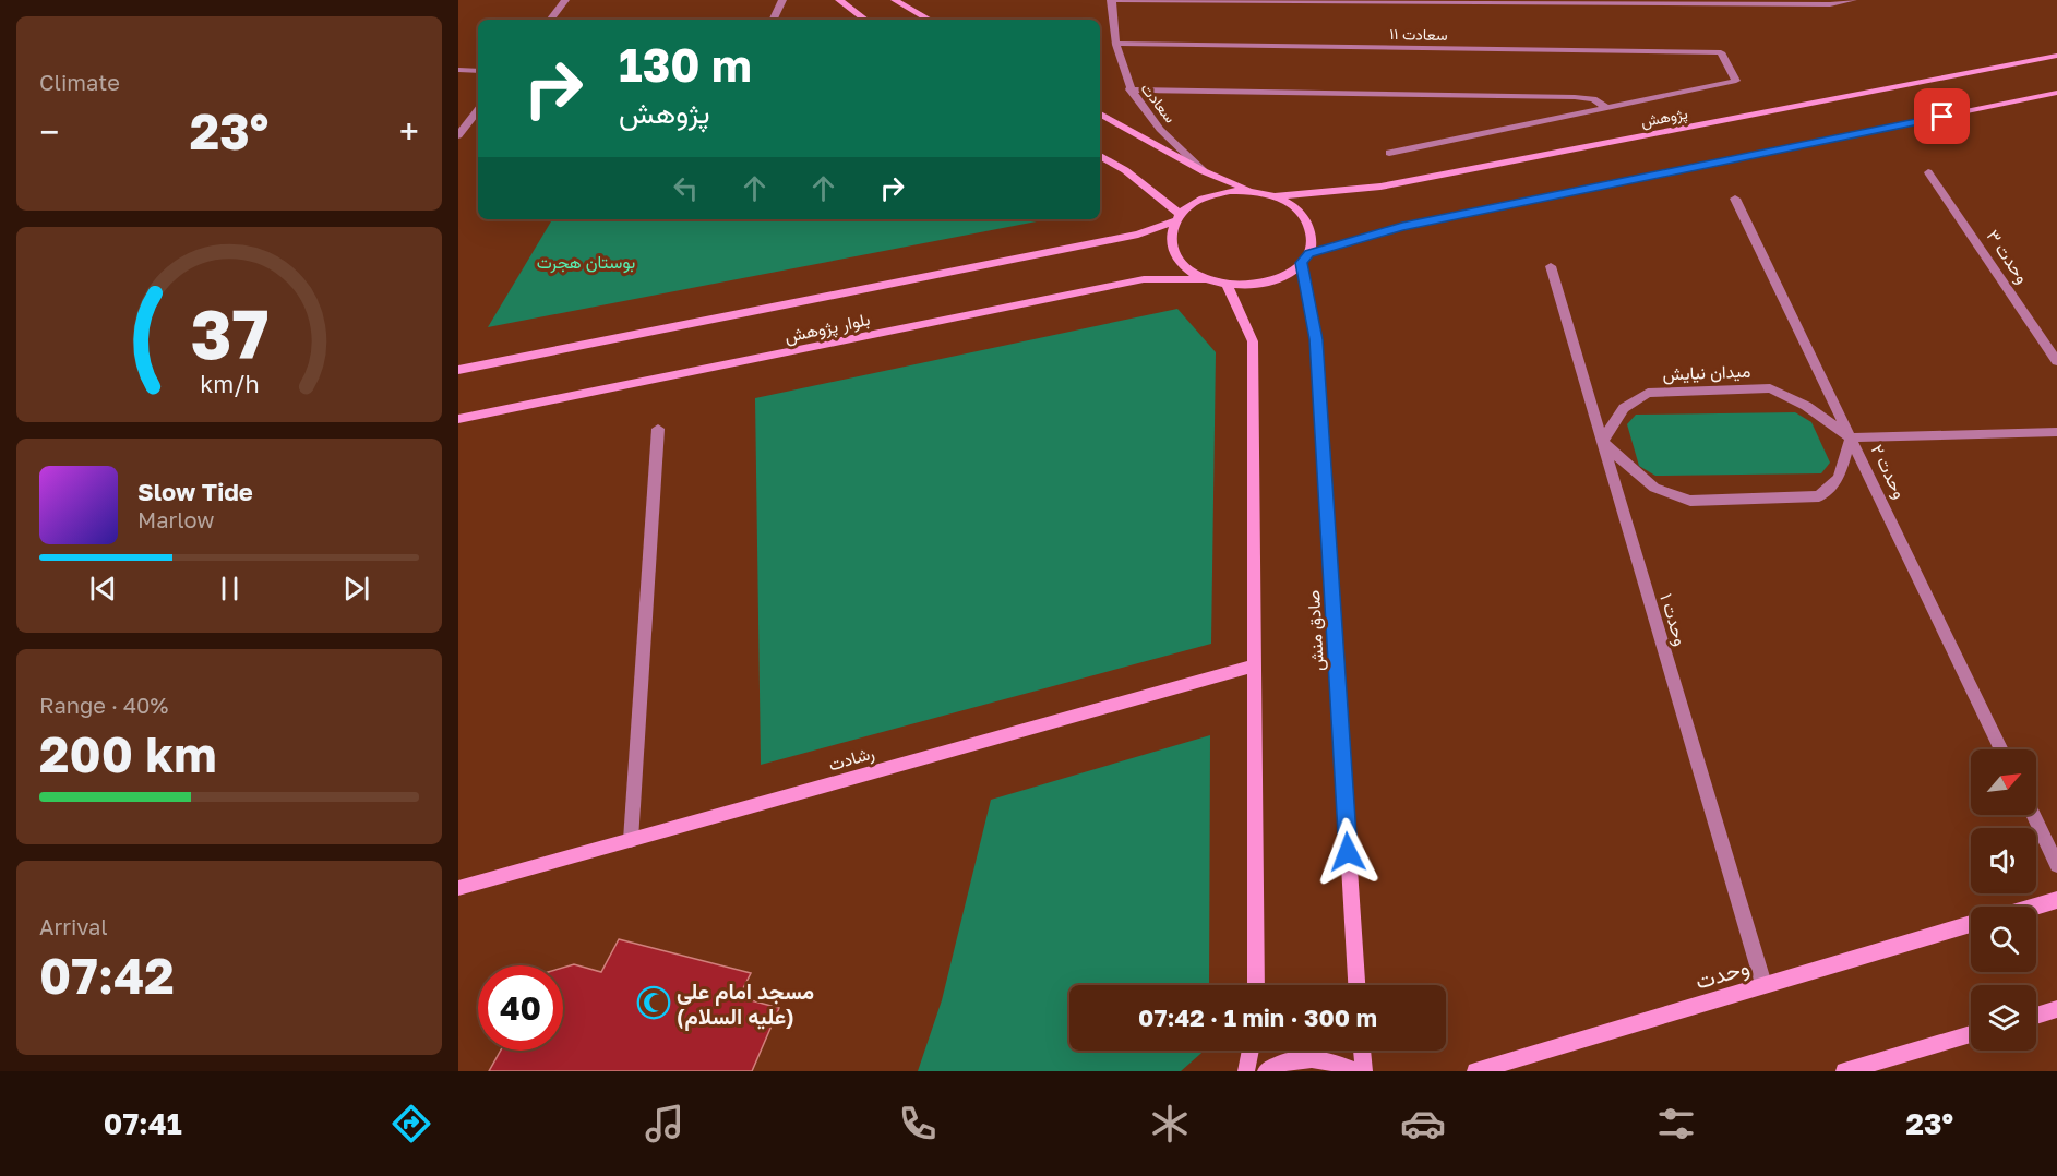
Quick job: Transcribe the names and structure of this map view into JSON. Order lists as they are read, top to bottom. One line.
{"streets":{"main road":["پژوهش","بلوار پژوهش","صادق منش","رشادت","وحدت"],"street":["سعادت ۱۱","سعادت","وحدت ۳","میدان نیایش","وحدت ۲","وحدت ۱"]},"crossings":[["سعادت ۱۱","سعادت"],["پژوهش","بلوار پژوهش"],["پژوهش","صادق منش"],["بلوار پژوهش","صادق منش"],["میدان نیایش","وحدت ۲"],["میدان نیایش","وحدت ۱"],["وحدت ۱","وحدت"]],"parks":["بوستان هجرت"],"places":{"mosque":["مسجد امام علی (علیه السلام)"]},"north":"top right","page":{"tile":["Climate",["Range · 40%","200 km"],["Arrival","07:42"]],"turn":["130 m","پژوهش"],"heat":["−","23°","+"],"song":["Slow Tide","Marlow"],"limit":"40","trip":"07:42 · 1 min · 300 m","tabs":["07:41","23°"],"gauge":["37","km/h"]}}
